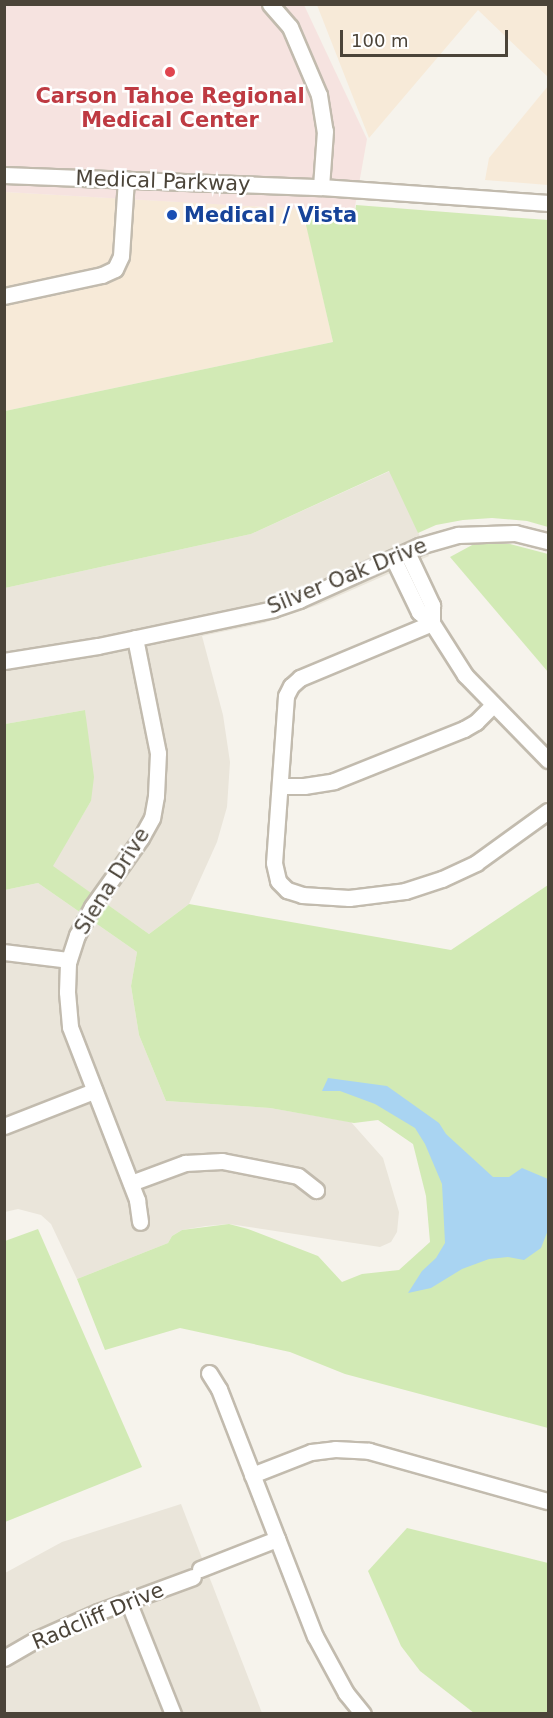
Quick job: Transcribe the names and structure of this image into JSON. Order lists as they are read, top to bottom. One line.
{"streets":{"street":["Medical Parkway","Silver Oak Drive","Siena Drive","Radcliff Drive"]},"crossings":[["Silver Oak Drive","Siena Drive"]],"places":["Carson Tahoe Regional Medical Center","Medical / Vista"],"scale_bar":"100 m"}
